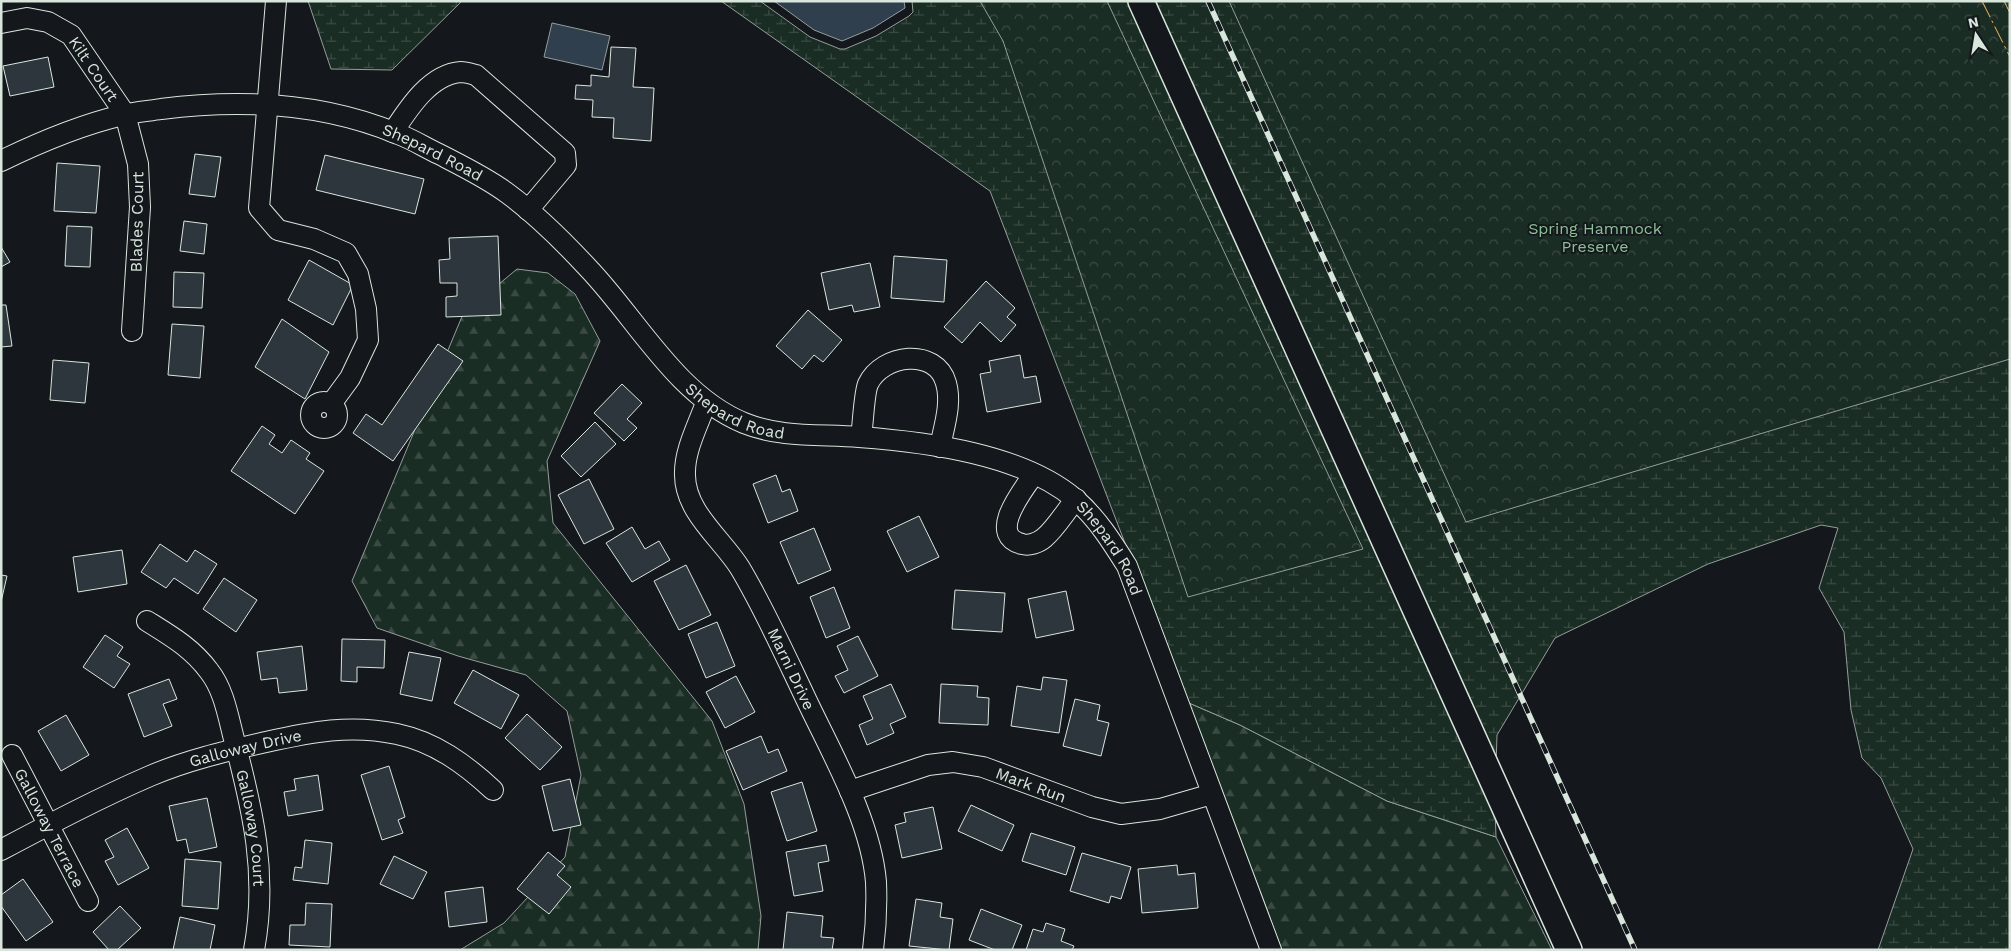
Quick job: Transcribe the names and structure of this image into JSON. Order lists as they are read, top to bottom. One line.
{"streets":{"street":["Kilt Court","Shepard Road","Blades Court","Marni Drive","Galloway Drive","Mark Run","Galloway Terrace","Galloway Court"]},"crossings":[["Kilt Court","Shepard Road"],["Kilt Court","Blades Court"],["Shepard Road","Blades Court"],["Shepard Road","Marni Drive"],["Shepard Road","Mark Run"],["Marni Drive","Mark Run"],["Galloway Drive","Galloway Terrace"],["Galloway Drive","Galloway Court"]],"parks":["Spring Hammock Preserve"],"north":"top"}
